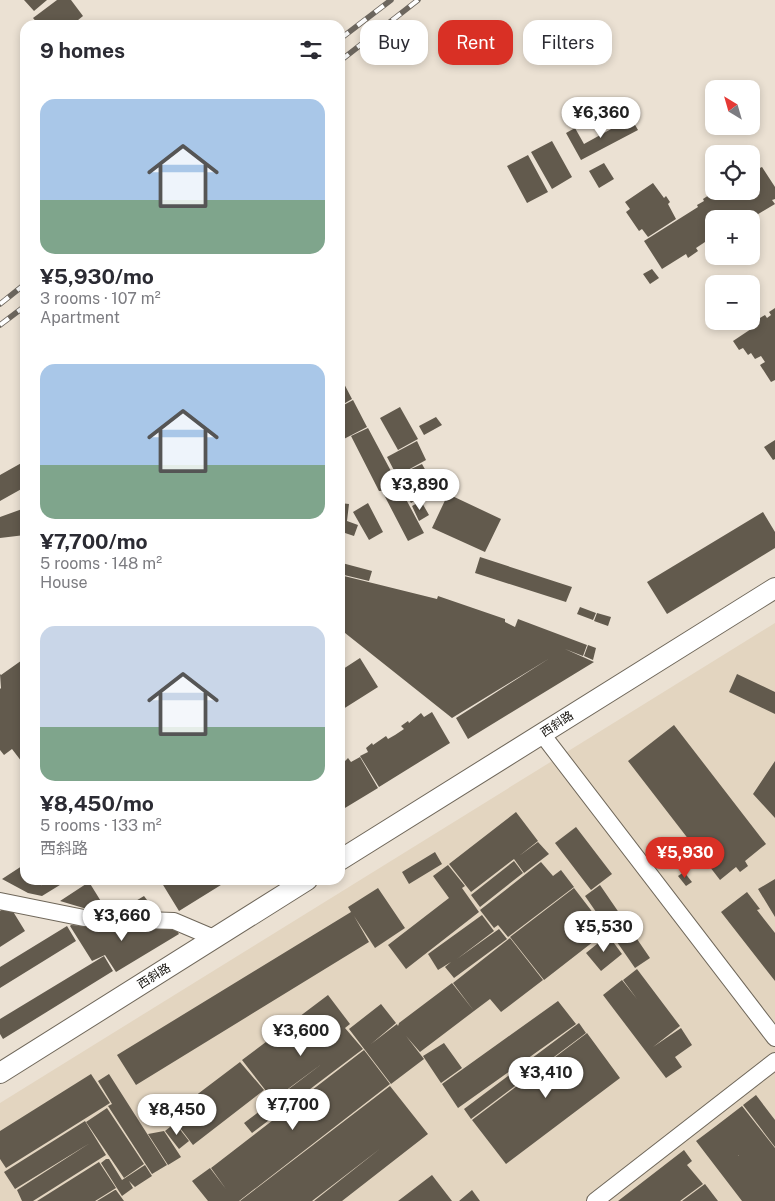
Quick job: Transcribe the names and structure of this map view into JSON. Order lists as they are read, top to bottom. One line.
{"streets":{"street":["西斜路"]},"north":"top left","page":{"chip":["Buy","Rent","Filters"],"heading":"9 homes","map_buttons":["+","−"],"list":[{"name":"¥5,930/mo","note":"3 rooms · 107 m² · Apartment"},{"name":"¥7,700/mo","note":"5 rooms · 148 m² · House"},{"name":"¥8,450/mo","note":"5 rooms · 133 m² · 西斜路"}],"price":["¥6,360","¥3,890","¥5,930","¥3,660","¥5,530","¥3,600","¥3,410","¥7,700","¥8,450"]}}
